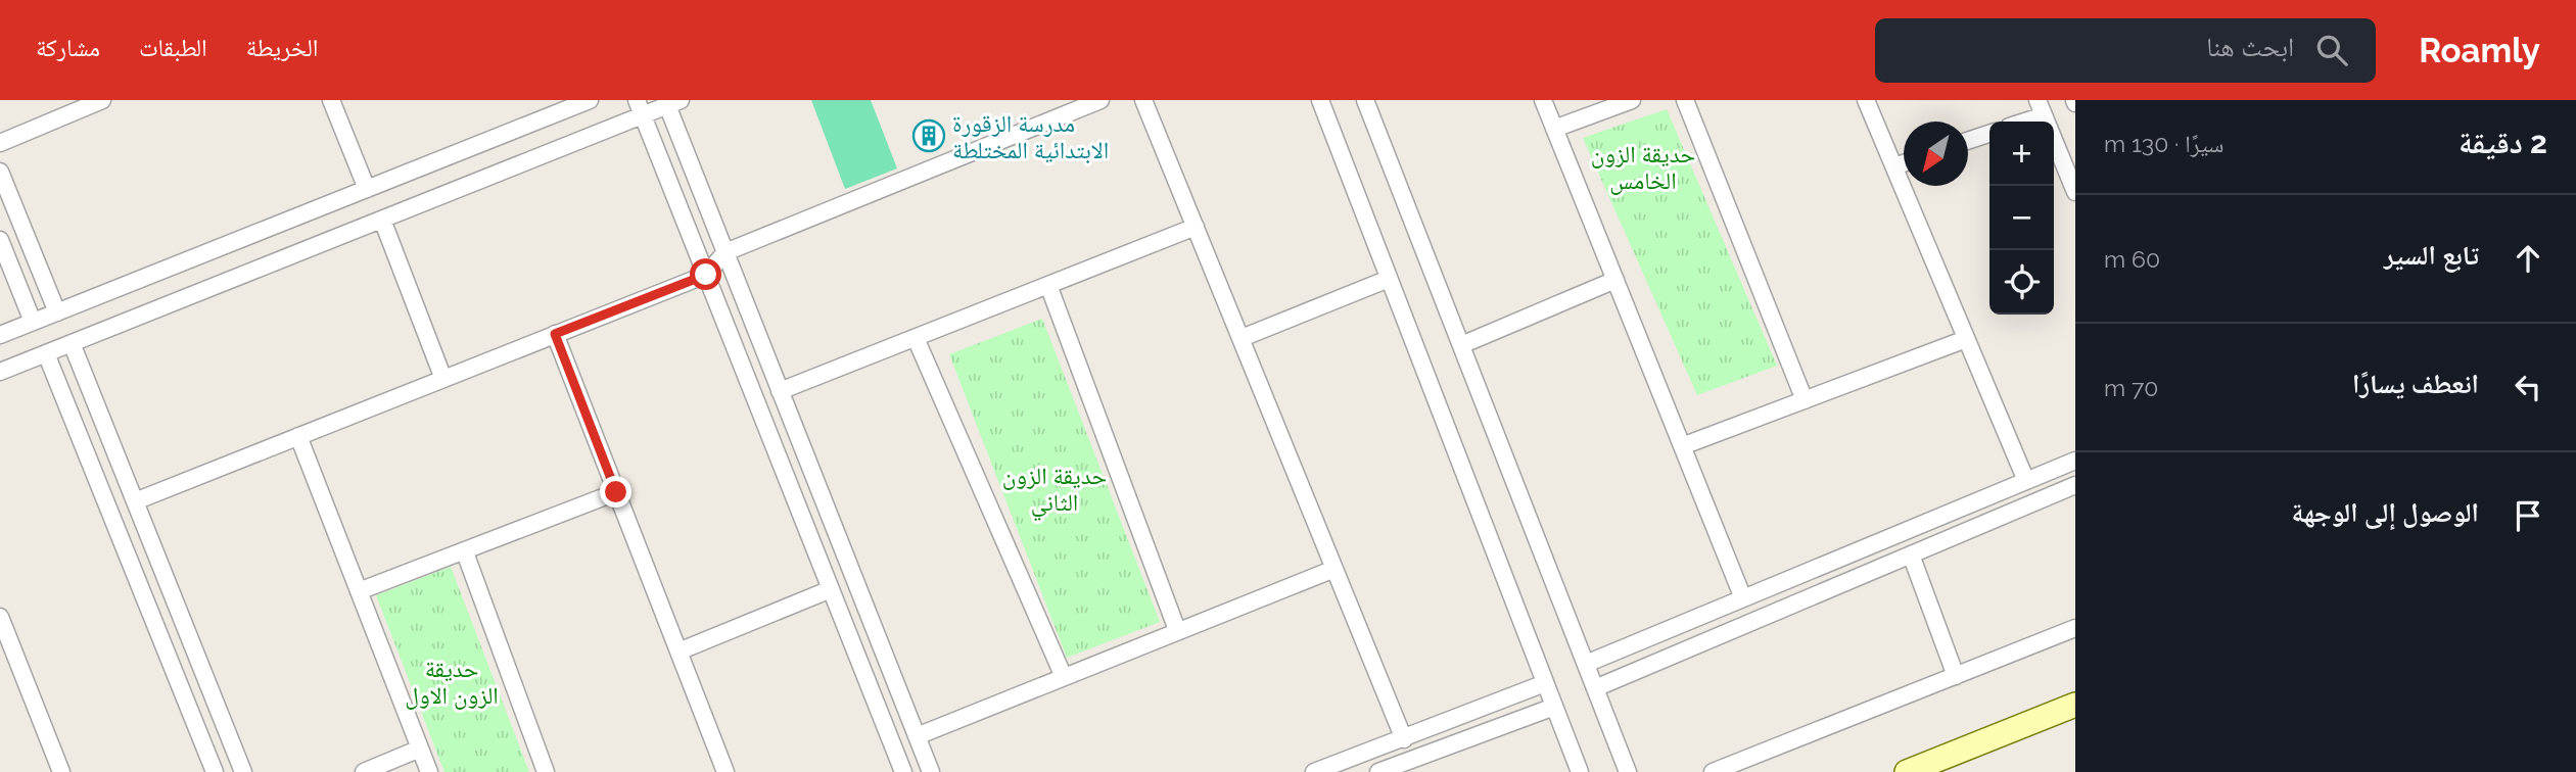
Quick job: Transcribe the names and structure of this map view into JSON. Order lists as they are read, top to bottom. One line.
{"parks":["حديقة الزون الخامس","حديقة الزون الثاني","حديقة الزون الاول"],"places":{"building":["مدرسة الزقورة الابتدائية المختلطة"]},"north":"bottom left","page":{"header":"Roamly","search":"ابحث هنا","nav":["الخريطة","الطبقات","مشاركة"],"heading":["2 دقيقة","سيرًا · 130 m"],"map_buttons":["+","−"],"list":[["تابع السير","60 m"],["انعطف يسارًا","70 m"],"الوصول إلى الوجهة"]}}
